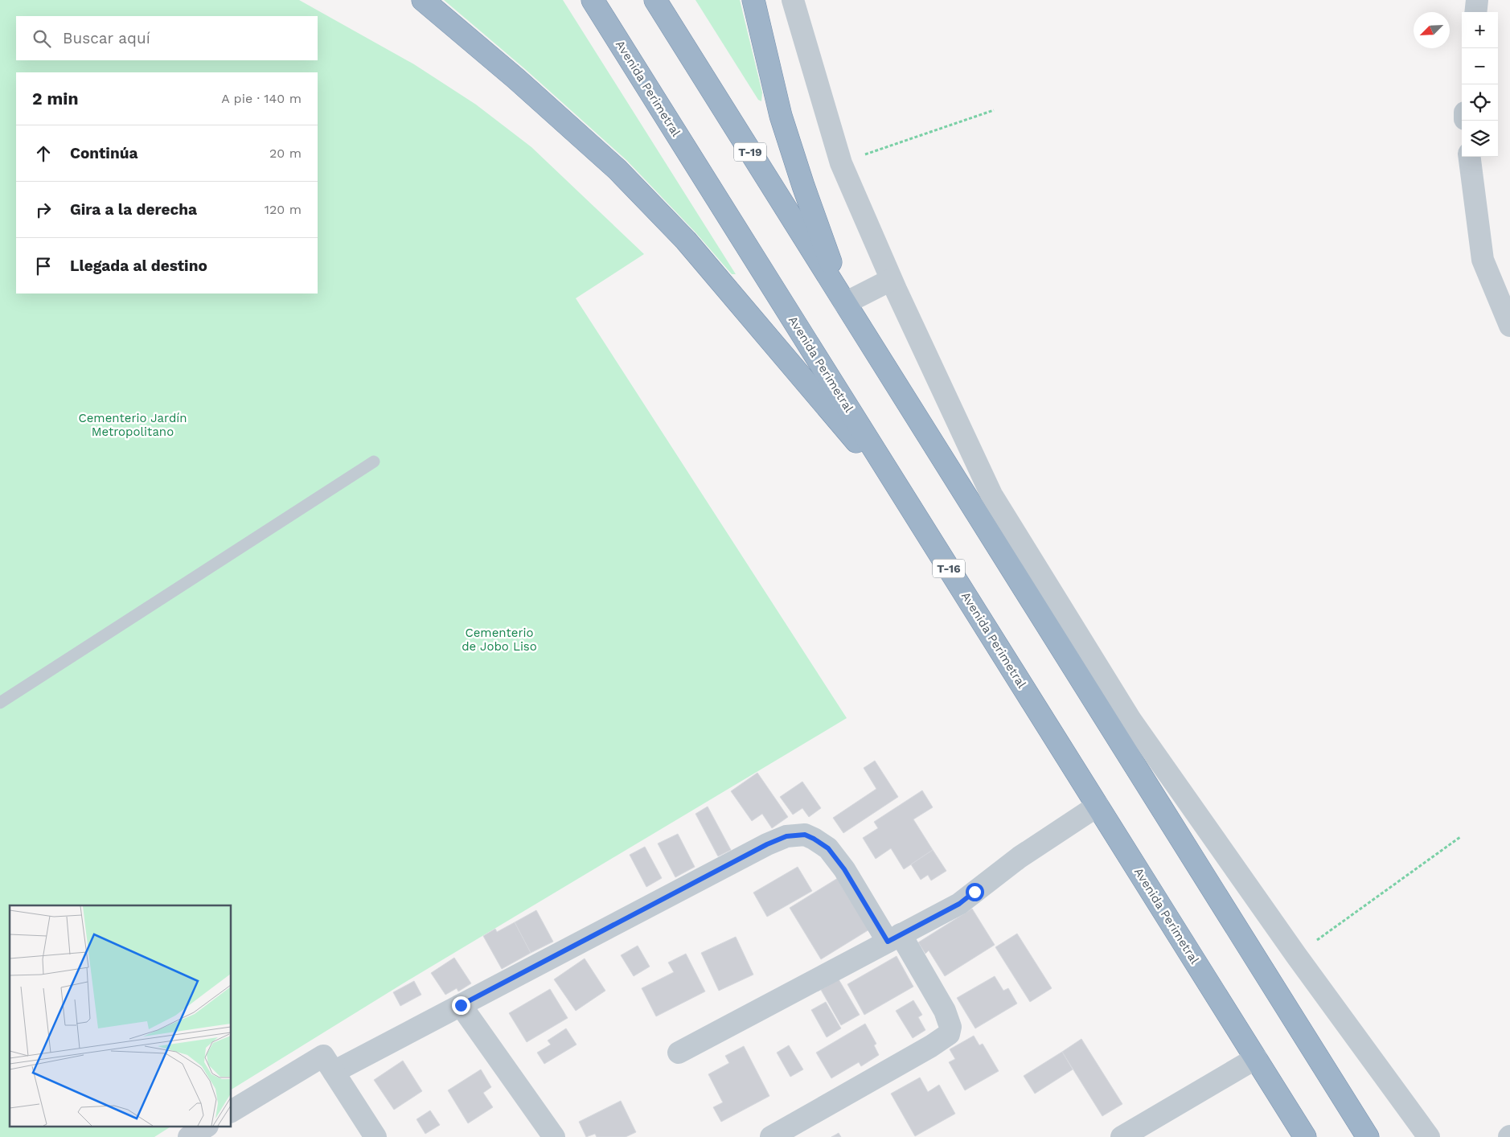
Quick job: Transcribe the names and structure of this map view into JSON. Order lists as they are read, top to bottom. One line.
{"streets":{"highway":["Avenida Perimetral","T-19","T-16"]},"parks":["Cementerio Jardín Metropolitano","Cementerio de Jobo Liso"],"north":"bottom left","page":{"map_buttons":["+","−"],"search":"Buscar aquí","heading":["2 min","A pie · 140 m"],"list":[["Continúa","20 m"],["Gira a la derecha","120 m"],"Llegada al destino"]}}
